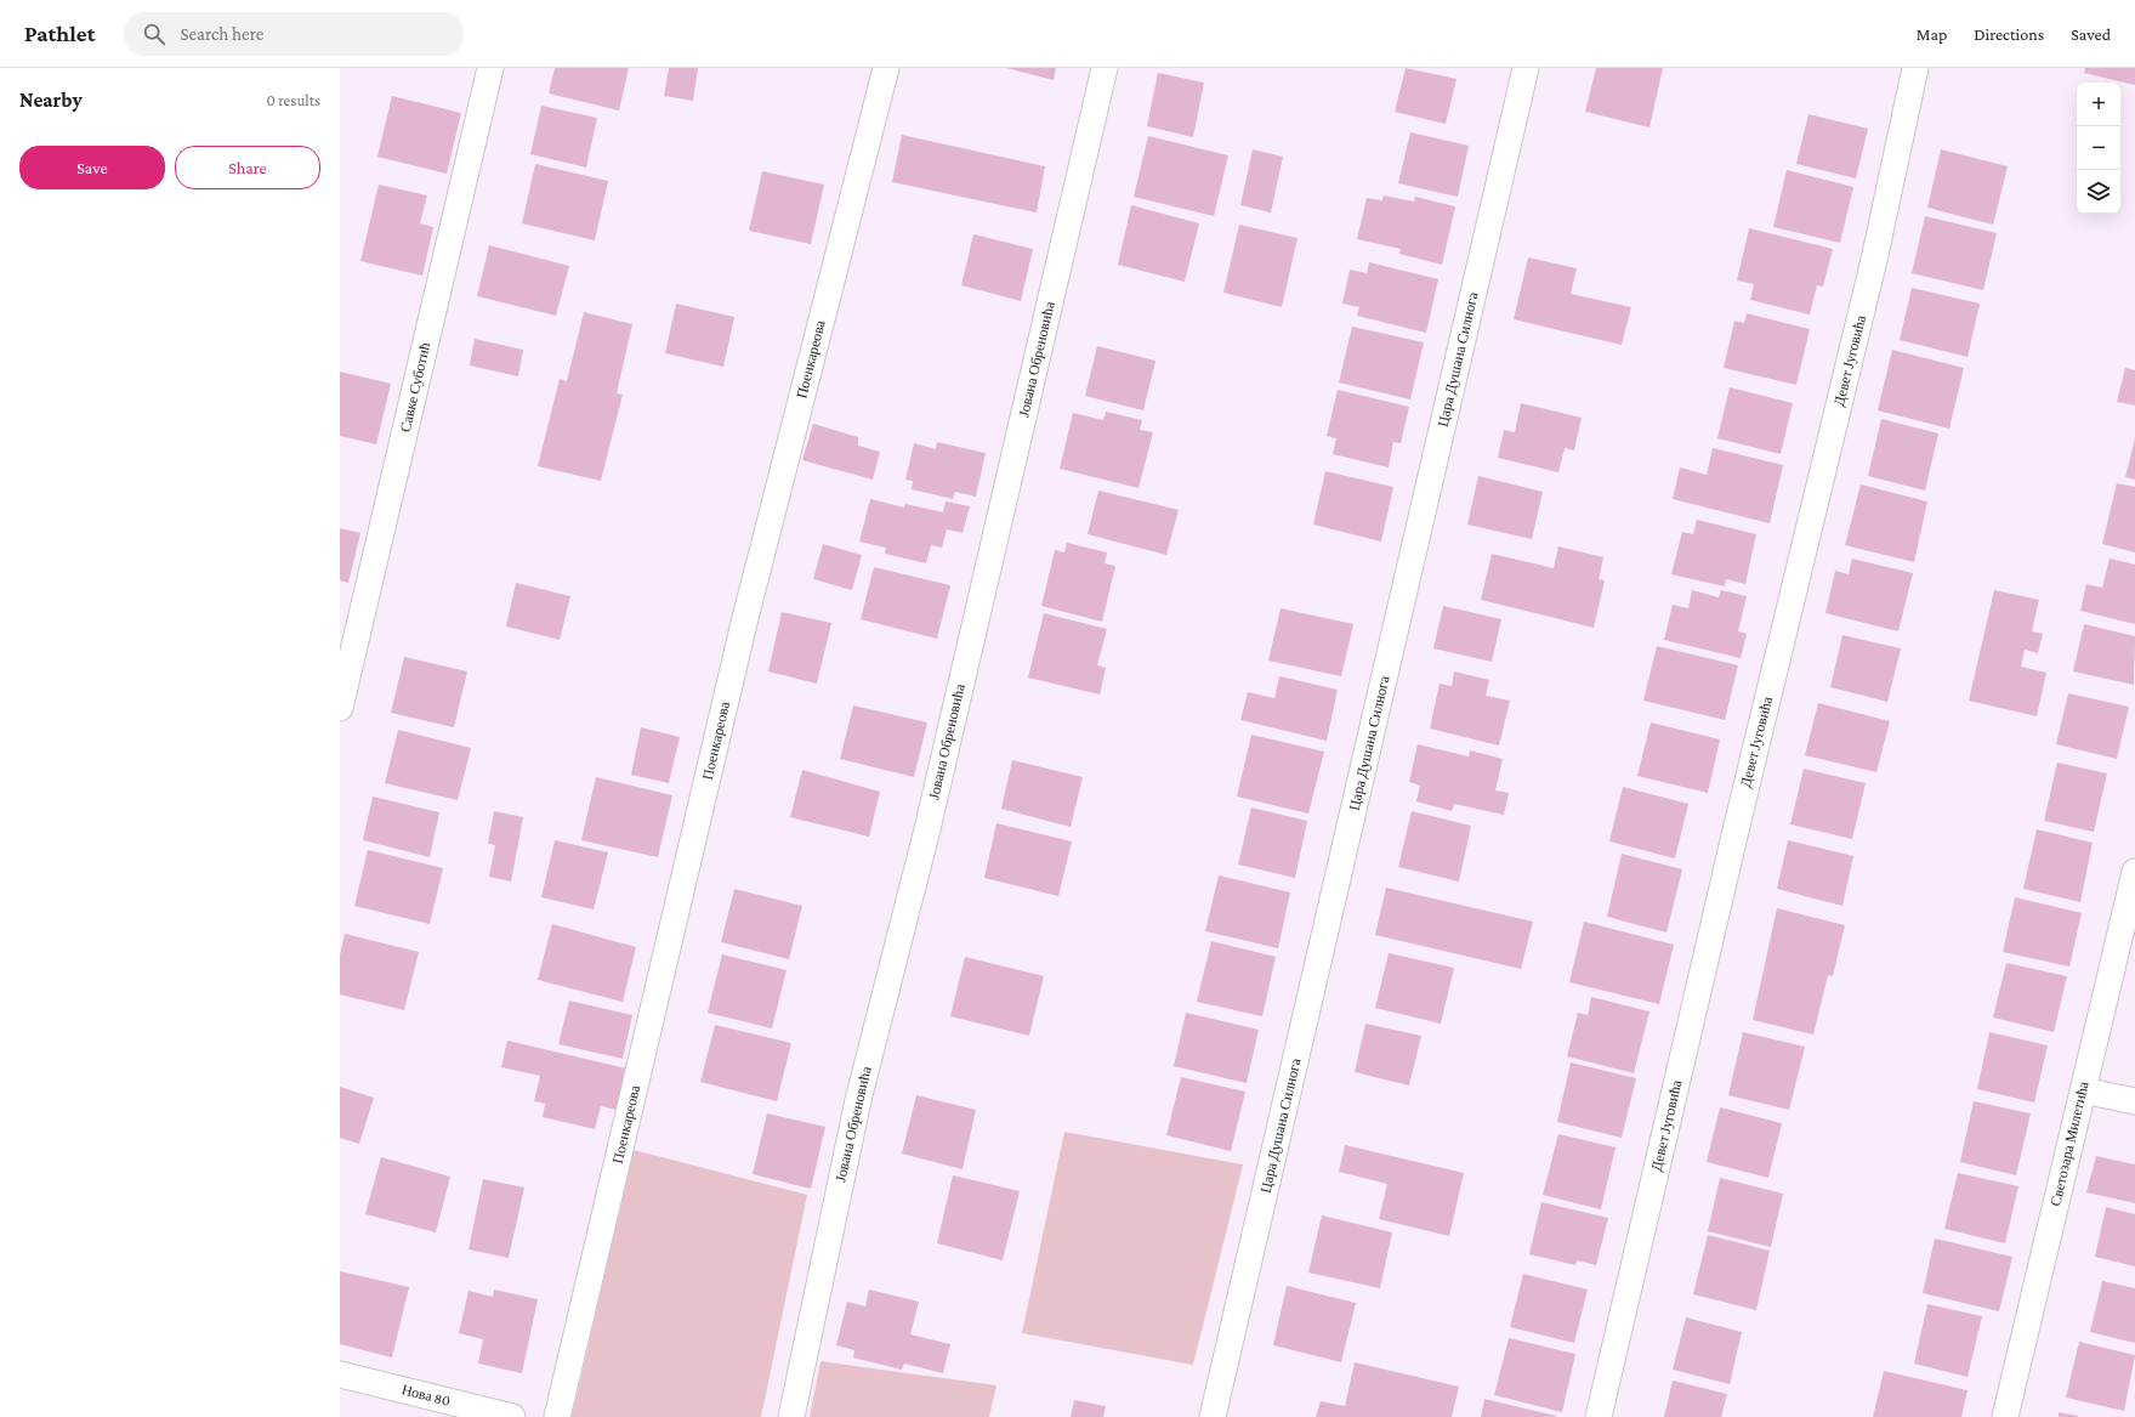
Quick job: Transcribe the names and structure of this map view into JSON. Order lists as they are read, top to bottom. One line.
{"streets":{"street":["Поенкареова","Јована Обреновића","Цара Душана Силнога","Девет Југовића","Савке Суботић","Светозара Милетића","Нова 80"]},"page":{"header":"Pathlet","search":"Search here","nav":["Map","Directions","Saved"],"heading":["Nearby","0 results"],"map_buttons":["+","−"],"buttons":["Save","Share"]}}
